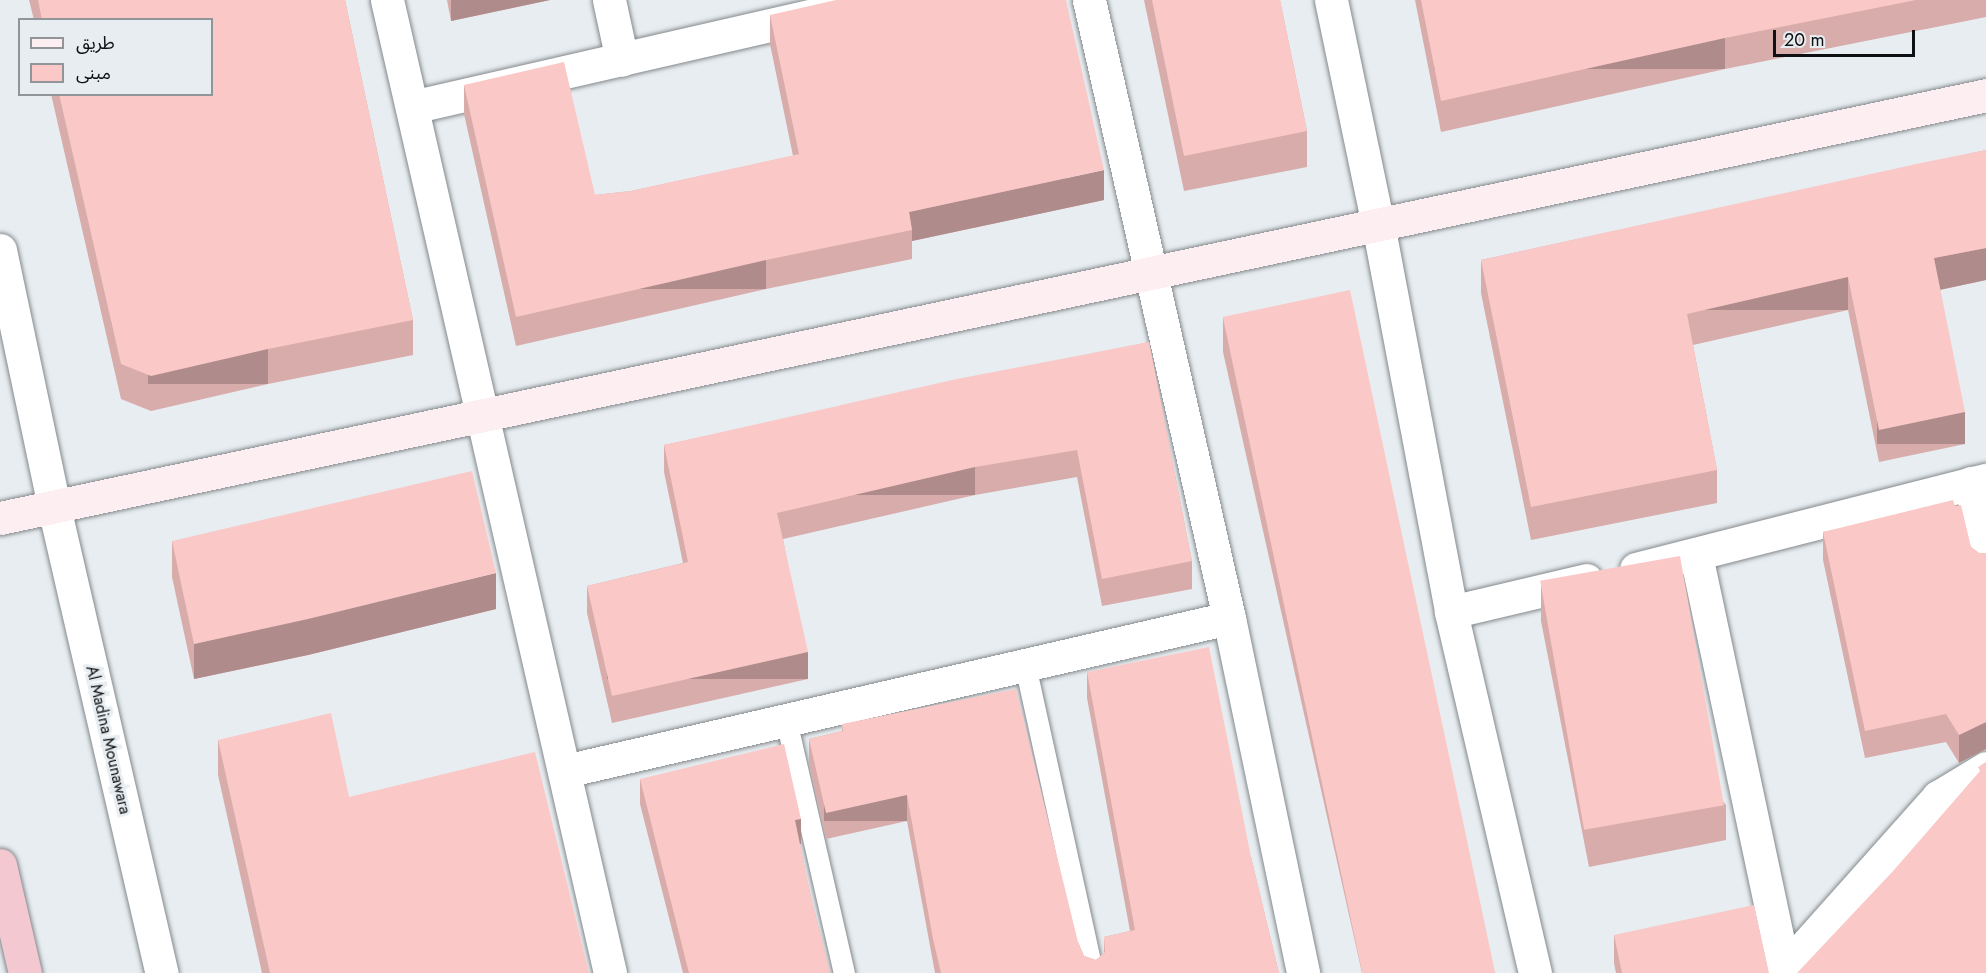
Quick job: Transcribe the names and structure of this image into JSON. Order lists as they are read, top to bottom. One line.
{"streets":{"street":["Al Madina Mounawara"]},"legend":["طريق","مبنى"],"scale_bar":"20 m"}
